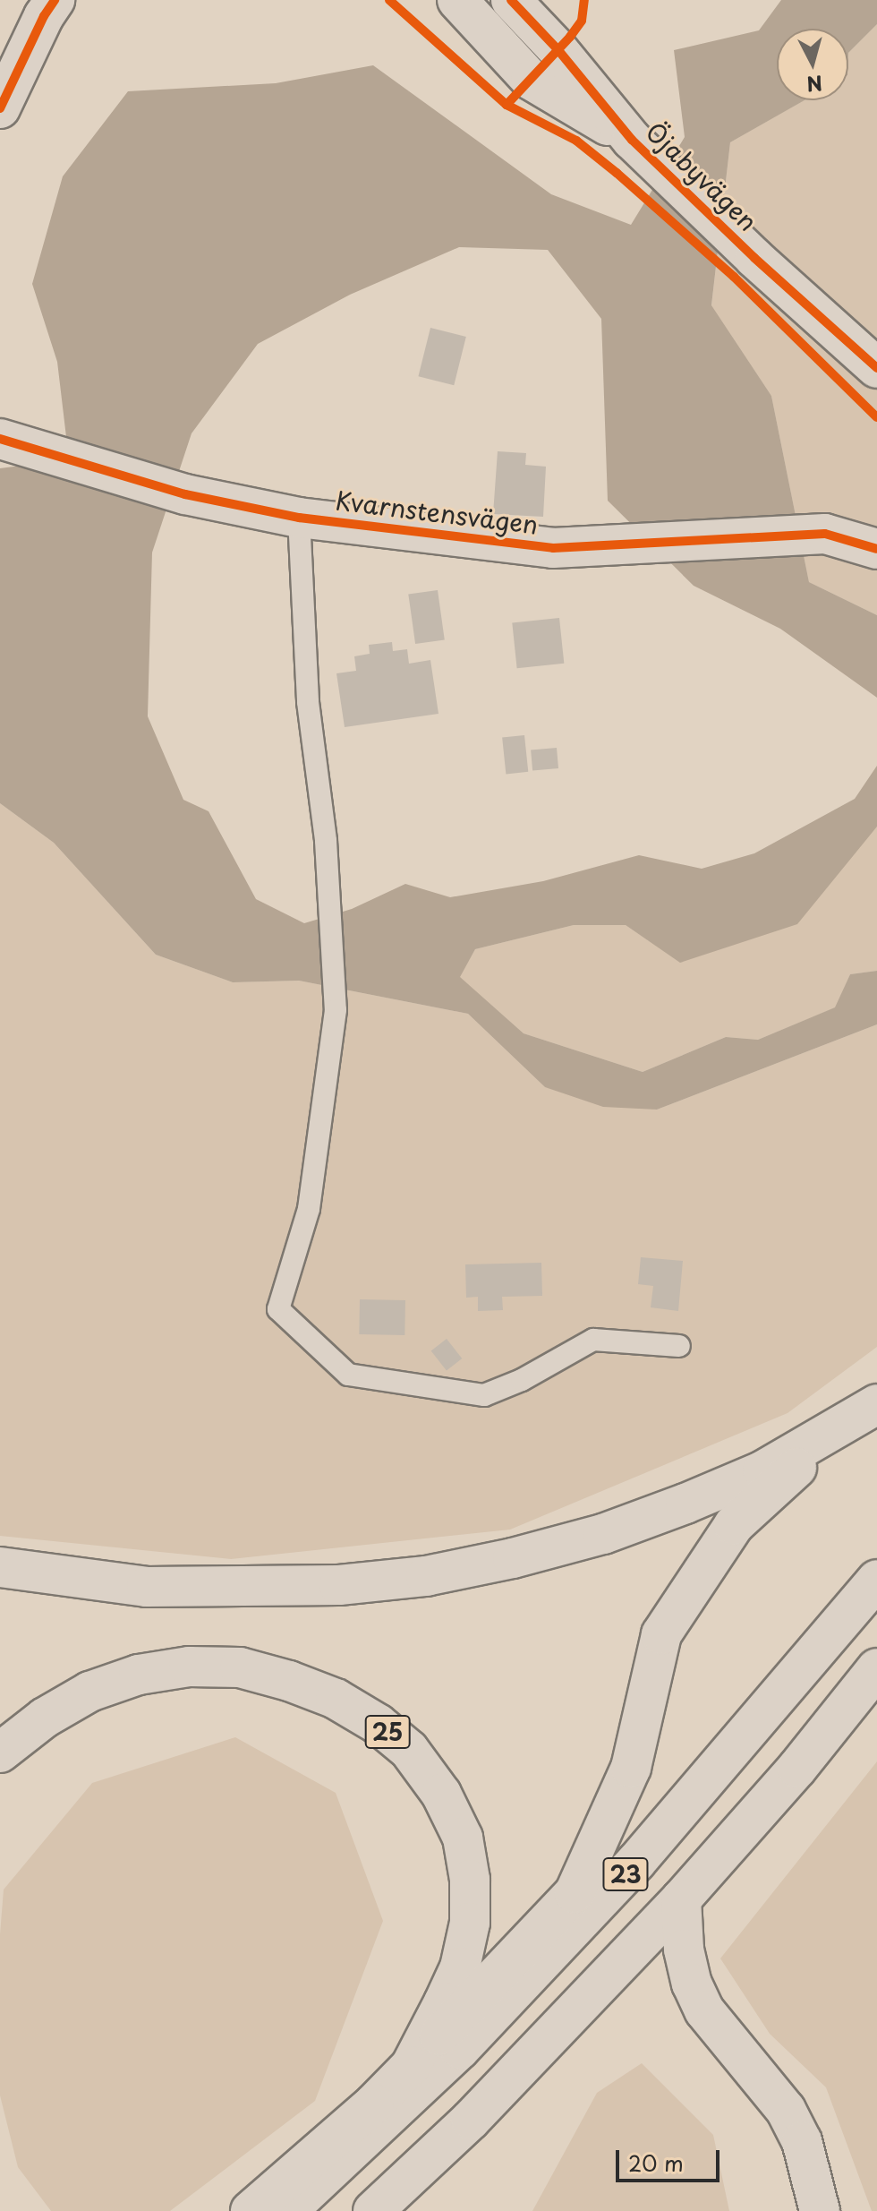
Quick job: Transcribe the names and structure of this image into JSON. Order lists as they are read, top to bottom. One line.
{"streets":{"main road":["Öjabyvägen","Kvarnstensvägen","25","23"]},"scale_bar":"20 m","north":"bottom"}
